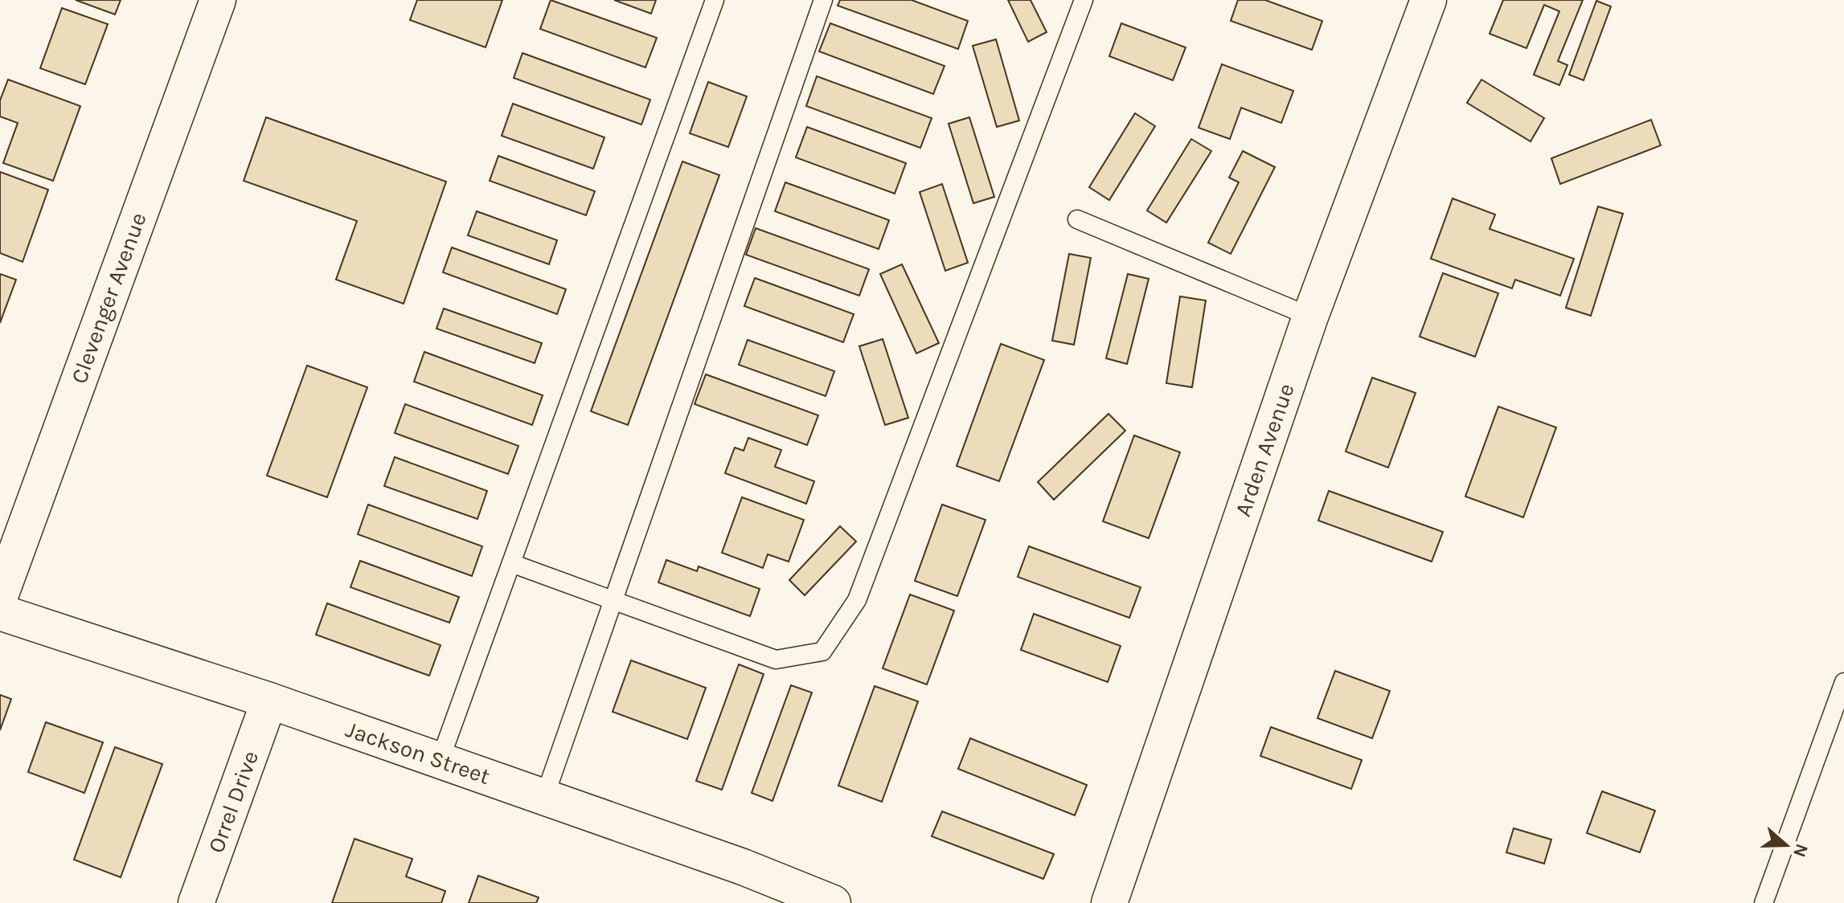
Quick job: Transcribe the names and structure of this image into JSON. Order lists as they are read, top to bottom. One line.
{"streets":{"street":["Clevenger Avenue","Arden Avenue","Jackson Street","Orrel Drive"]},"crossings":[["Jackson Street","Orrel Drive"]],"north":"right"}
